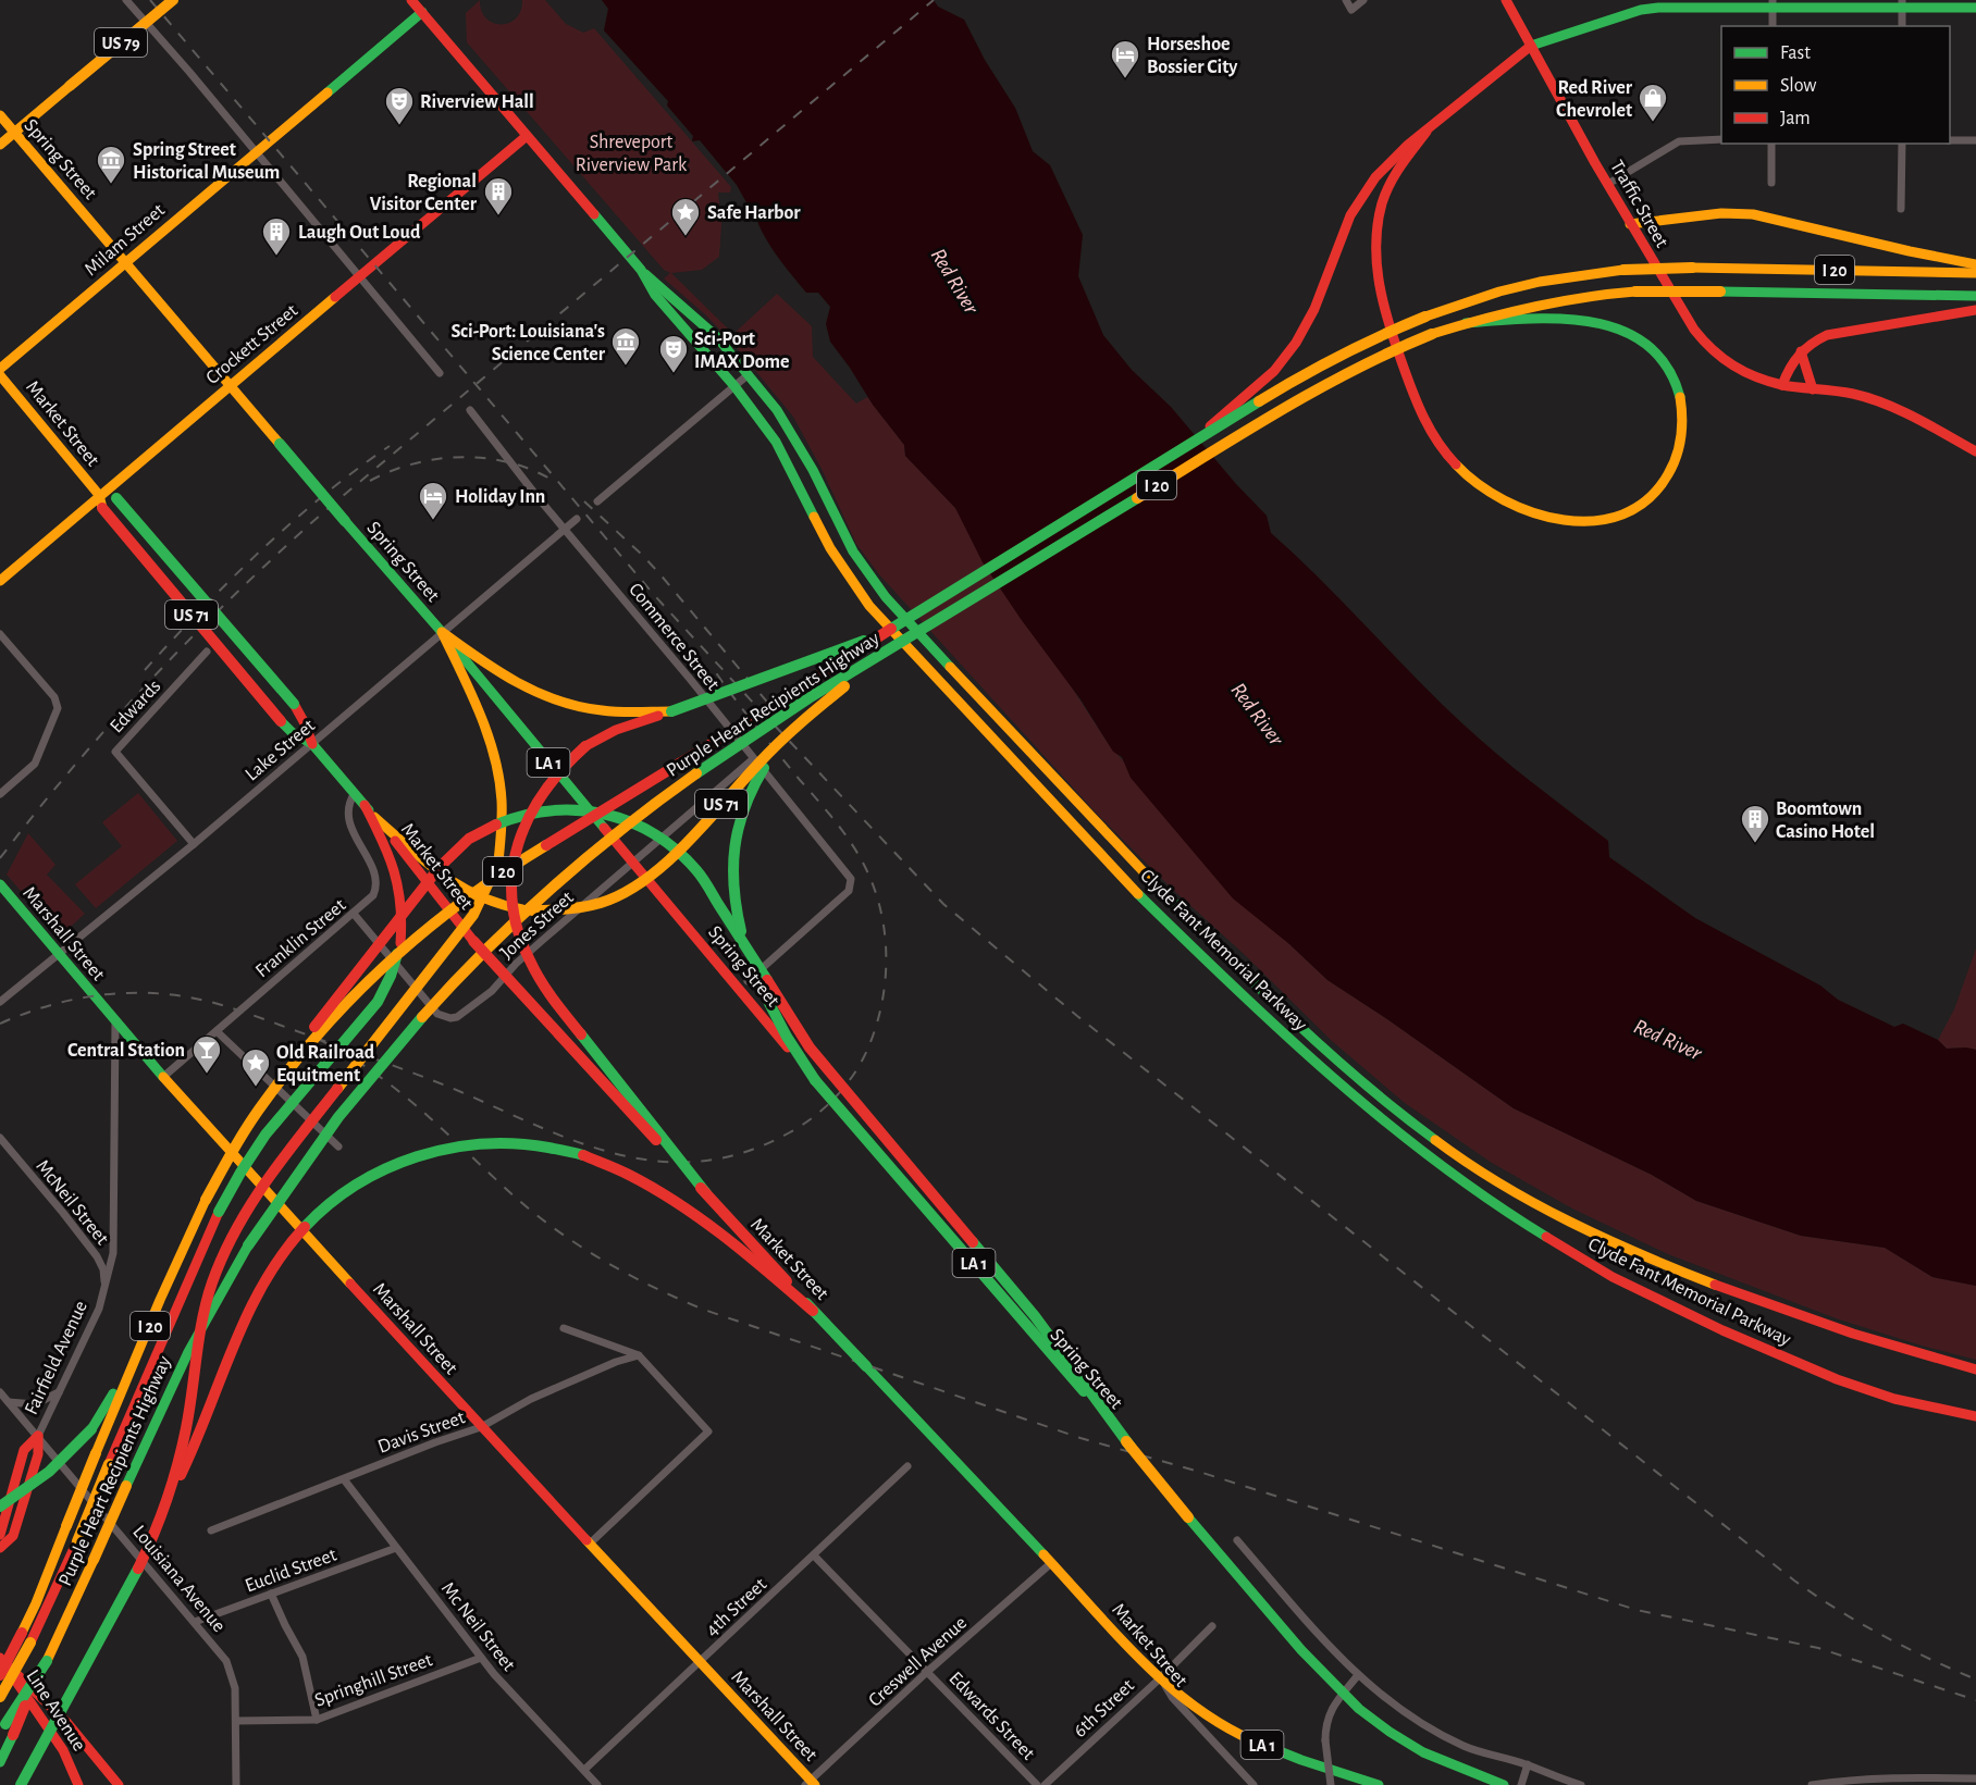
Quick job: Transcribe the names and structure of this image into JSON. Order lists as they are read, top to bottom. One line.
{"streets":{"main road":["US 79","Spring Street","Traffic Street","Milam Street","I 20","Crockett Street","Market Street","US 71","Purple Heart Recipients Highway","LA 1","Marshall Street","Clyde Fant Memorial Parkway","Fairfield Avenue","Line Avenue"],"street":["Commerce Street","Edwards","Lake Street","Jones Street","Franklin Street","McNeil Street","Davis Street","Euclid Street","Louisiana Avenue","4th Street","Mc Neil Street","Creswell Avenue","Springhill Street","6th Street","Edwards Street"]},"crossings":[["US 79","Spring Street"],["Spring Street","Milam Street"],["Spring Street","Crockett Street"],["Spring Street","Lake Street"],["Spring Street","Jones Street"],["Milam Street","Clyde Fant Memorial Parkway"],["Crockett Street","Market Street"],["Crockett Street","Clyde Fant Memorial Parkway"],["Market Street","US 71"],["Market Street","Lake Street"],["Market Street","LA 1"],["Market Street","Franklin Street"],["Market Street","Creswell Avenue"],["Market Street","6th Street"],["US 71","Purple Heart Recipients Highway"],["Commerce Street","Lake Street"],["Commerce Street","Jones Street"],["Purple Heart Recipients Highway","Line Avenue"],["Edwards","Lake Street"],["Lake Street","Marshall Street"],["LA 1","6th Street"],["Jones Street","Franklin Street"],["Marshall Street","Franklin Street"],["Marshall Street","Davis Street"],["Marshall Street","4th Street"],["Marshall Street","Creswell Avenue"],["McNeil Street","Fairfield Avenue"],["Fairfield Avenue","Louisiana Avenue"],["Davis Street","Mc Neil Street"],["Euclid Street","Louisiana Avenue"],["Euclid Street","Mc Neil Street"],["Louisiana Avenue","Springhill Street"],["4th Street","Mc Neil Street"],["4th Street","Edwards Street"],["Mc Neil Street","Springhill Street"],["Creswell Avenue","Edwards Street"]],"water":["Red River"],"parks":["Shreveport Riverview Park"],"places":{"hotel":["Horseshoe Bossier City","Holiday Inn"],"shop":["Red River Chevrolet"],"theatre":["Riverview Hall","Sci-Port IMAX Dome"],"museum":["Spring Street Historical Museum","Sci-Port: Louisiana's Science Center"],"building":["Regional Visitor Center","Laugh Out Loud","Boomtown Casino Hotel"],"place":["Safe Harbor","Old Railroad Equitment"],"bar":["Central Station"]},"legend":["Fast","Slow","Jam"]}
